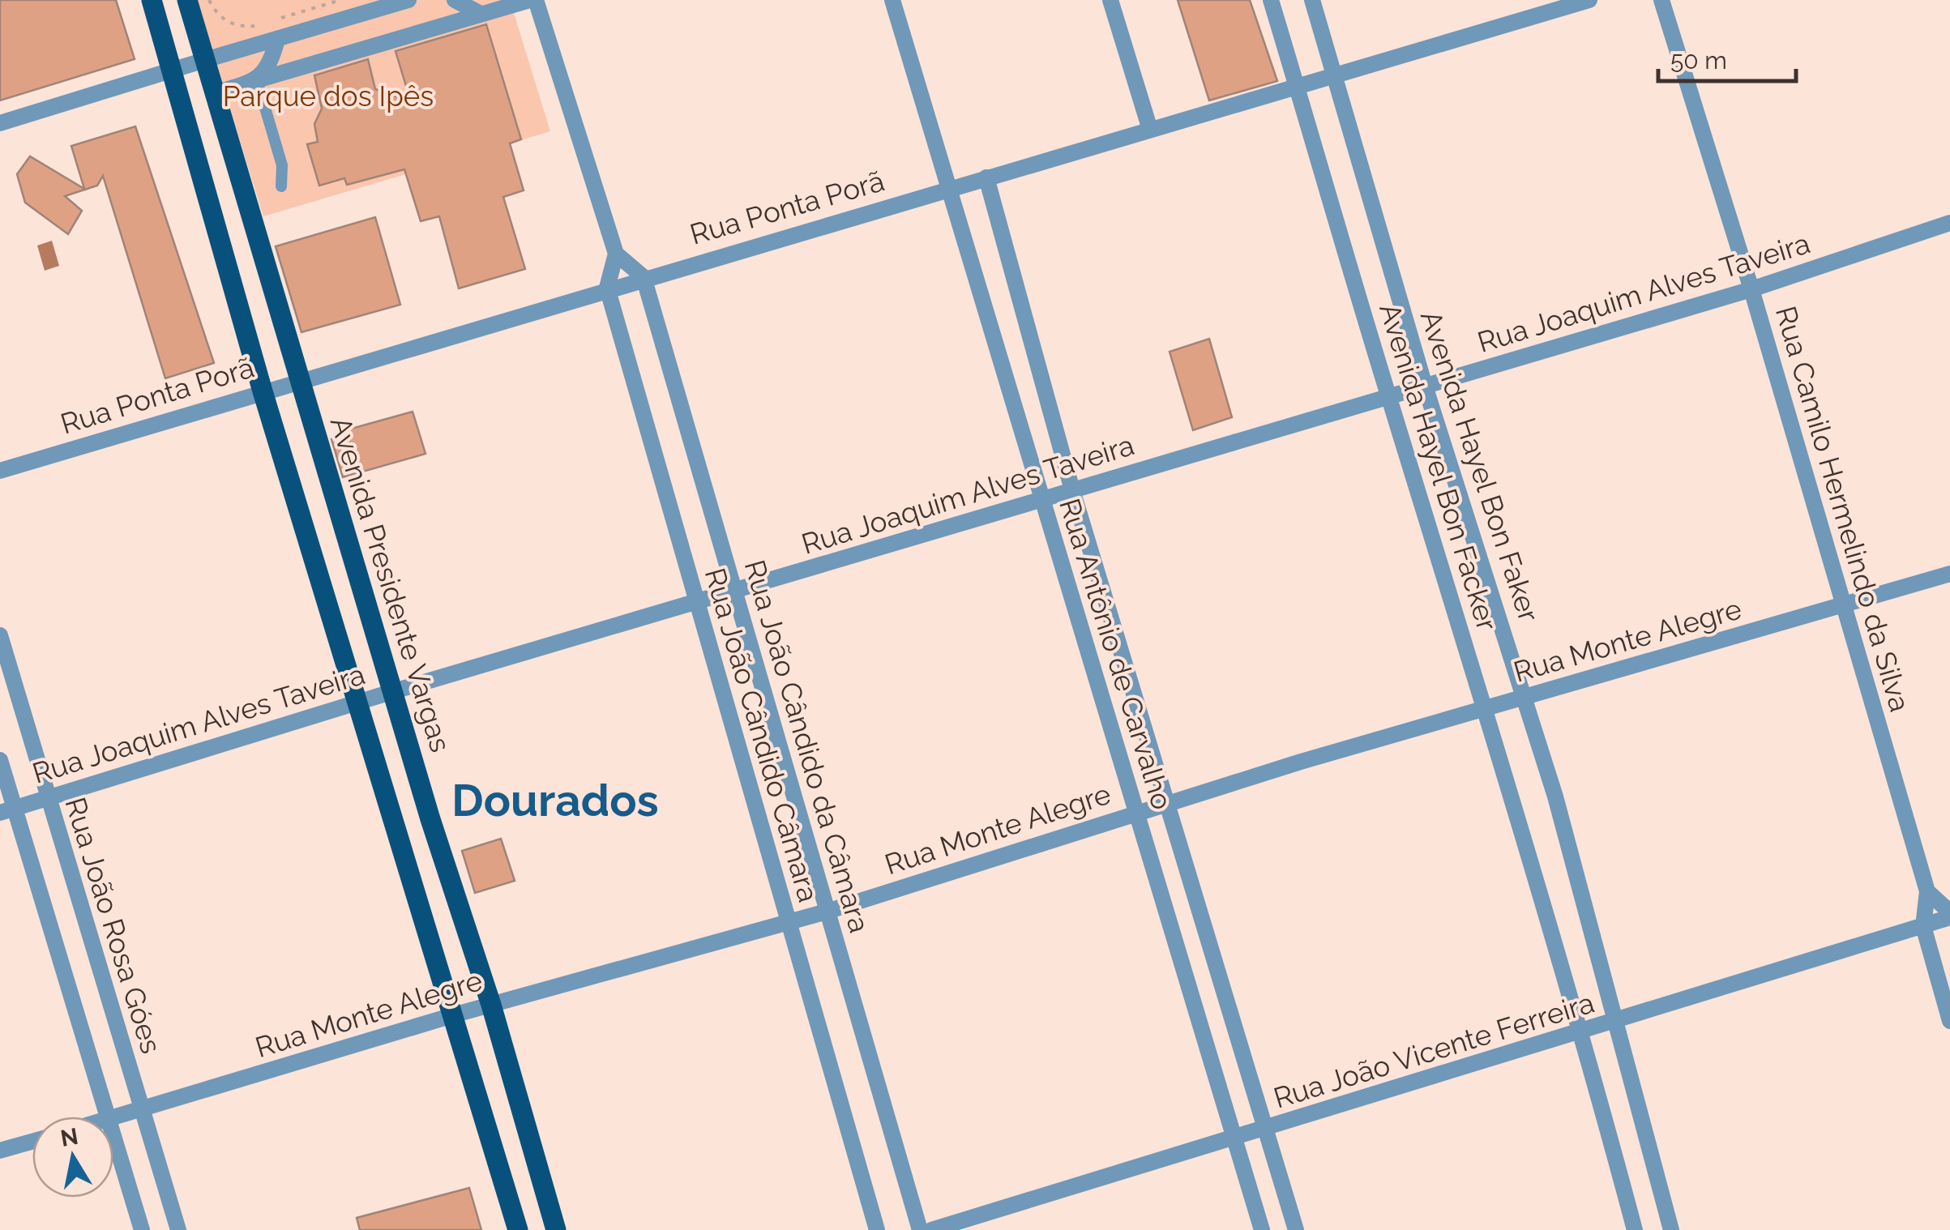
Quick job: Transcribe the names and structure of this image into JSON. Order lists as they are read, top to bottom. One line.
{"streets":{"main road":["Avenida Presidente Vargas"],"street":["Rua Ponta Porã","Rua Joaquim Alves Taveira","Avenida Hayel Bon Faker","Avenida Hayel Bon Facker","Rua Camilo Hermelindo da Silva","Rua Monte Alegre","Rua Antônio de Carvalho","Rua João Cândido Câmara","Rua João Cândido da Câmara","Rua João Rosa Góes","Rua João Vicente Ferreira"]},"crossings":[["Rua Ponta Porã","Avenida Hayel Bon Faker"],["Rua Ponta Porã","Avenida Hayel Bon Facker"],["Rua Ponta Porã","Avenida Presidente Vargas"],["Rua Ponta Porã","Rua Antônio de Carvalho"],["Rua Ponta Porã","Rua João Cândido Câmara"],["Rua Ponta Porã","Rua João Cândido da Câmara"],["Rua Joaquim Alves Taveira","Avenida Hayel Bon Faker"],["Rua Joaquim Alves Taveira","Avenida Hayel Bon Facker"],["Rua Joaquim Alves Taveira","Rua Camilo Hermelindo da Silva"],["Rua Joaquim Alves Taveira","Avenida Presidente Vargas"],["Rua Joaquim Alves Taveira","Rua Antônio de Carvalho"],["Rua Joaquim Alves Taveira","Rua João Cândido Câmara"],["Rua Joaquim Alves Taveira","Rua João Cândido da Câmara"],["Rua Joaquim Alves Taveira","Rua João Rosa Góes"],["Avenida Hayel Bon Faker","Rua Monte Alegre"],["Avenida Hayel Bon Faker","Rua João Vicente Ferreira"],["Avenida Hayel Bon Facker","Rua Monte Alegre"],["Avenida Hayel Bon Facker","Rua João Vicente Ferreira"],["Rua Camilo Hermelindo da Silva","Rua Monte Alegre"],["Rua Camilo Hermelindo da Silva","Rua João Vicente Ferreira"],["Avenida Presidente Vargas","Rua Monte Alegre"],["Rua Monte Alegre","Rua Antônio de Carvalho"],["Rua Monte Alegre","Rua João Cândido Câmara"],["Rua Monte Alegre","Rua João Cândido da Câmara"],["Rua Monte Alegre","Rua João Rosa Góes"],["Rua Antônio de Carvalho","Rua João Vicente Ferreira"]],"districts":["Dourados"],"parks":["Parque dos Ipês"],"scale_bar":"50 m","north":"top"}
